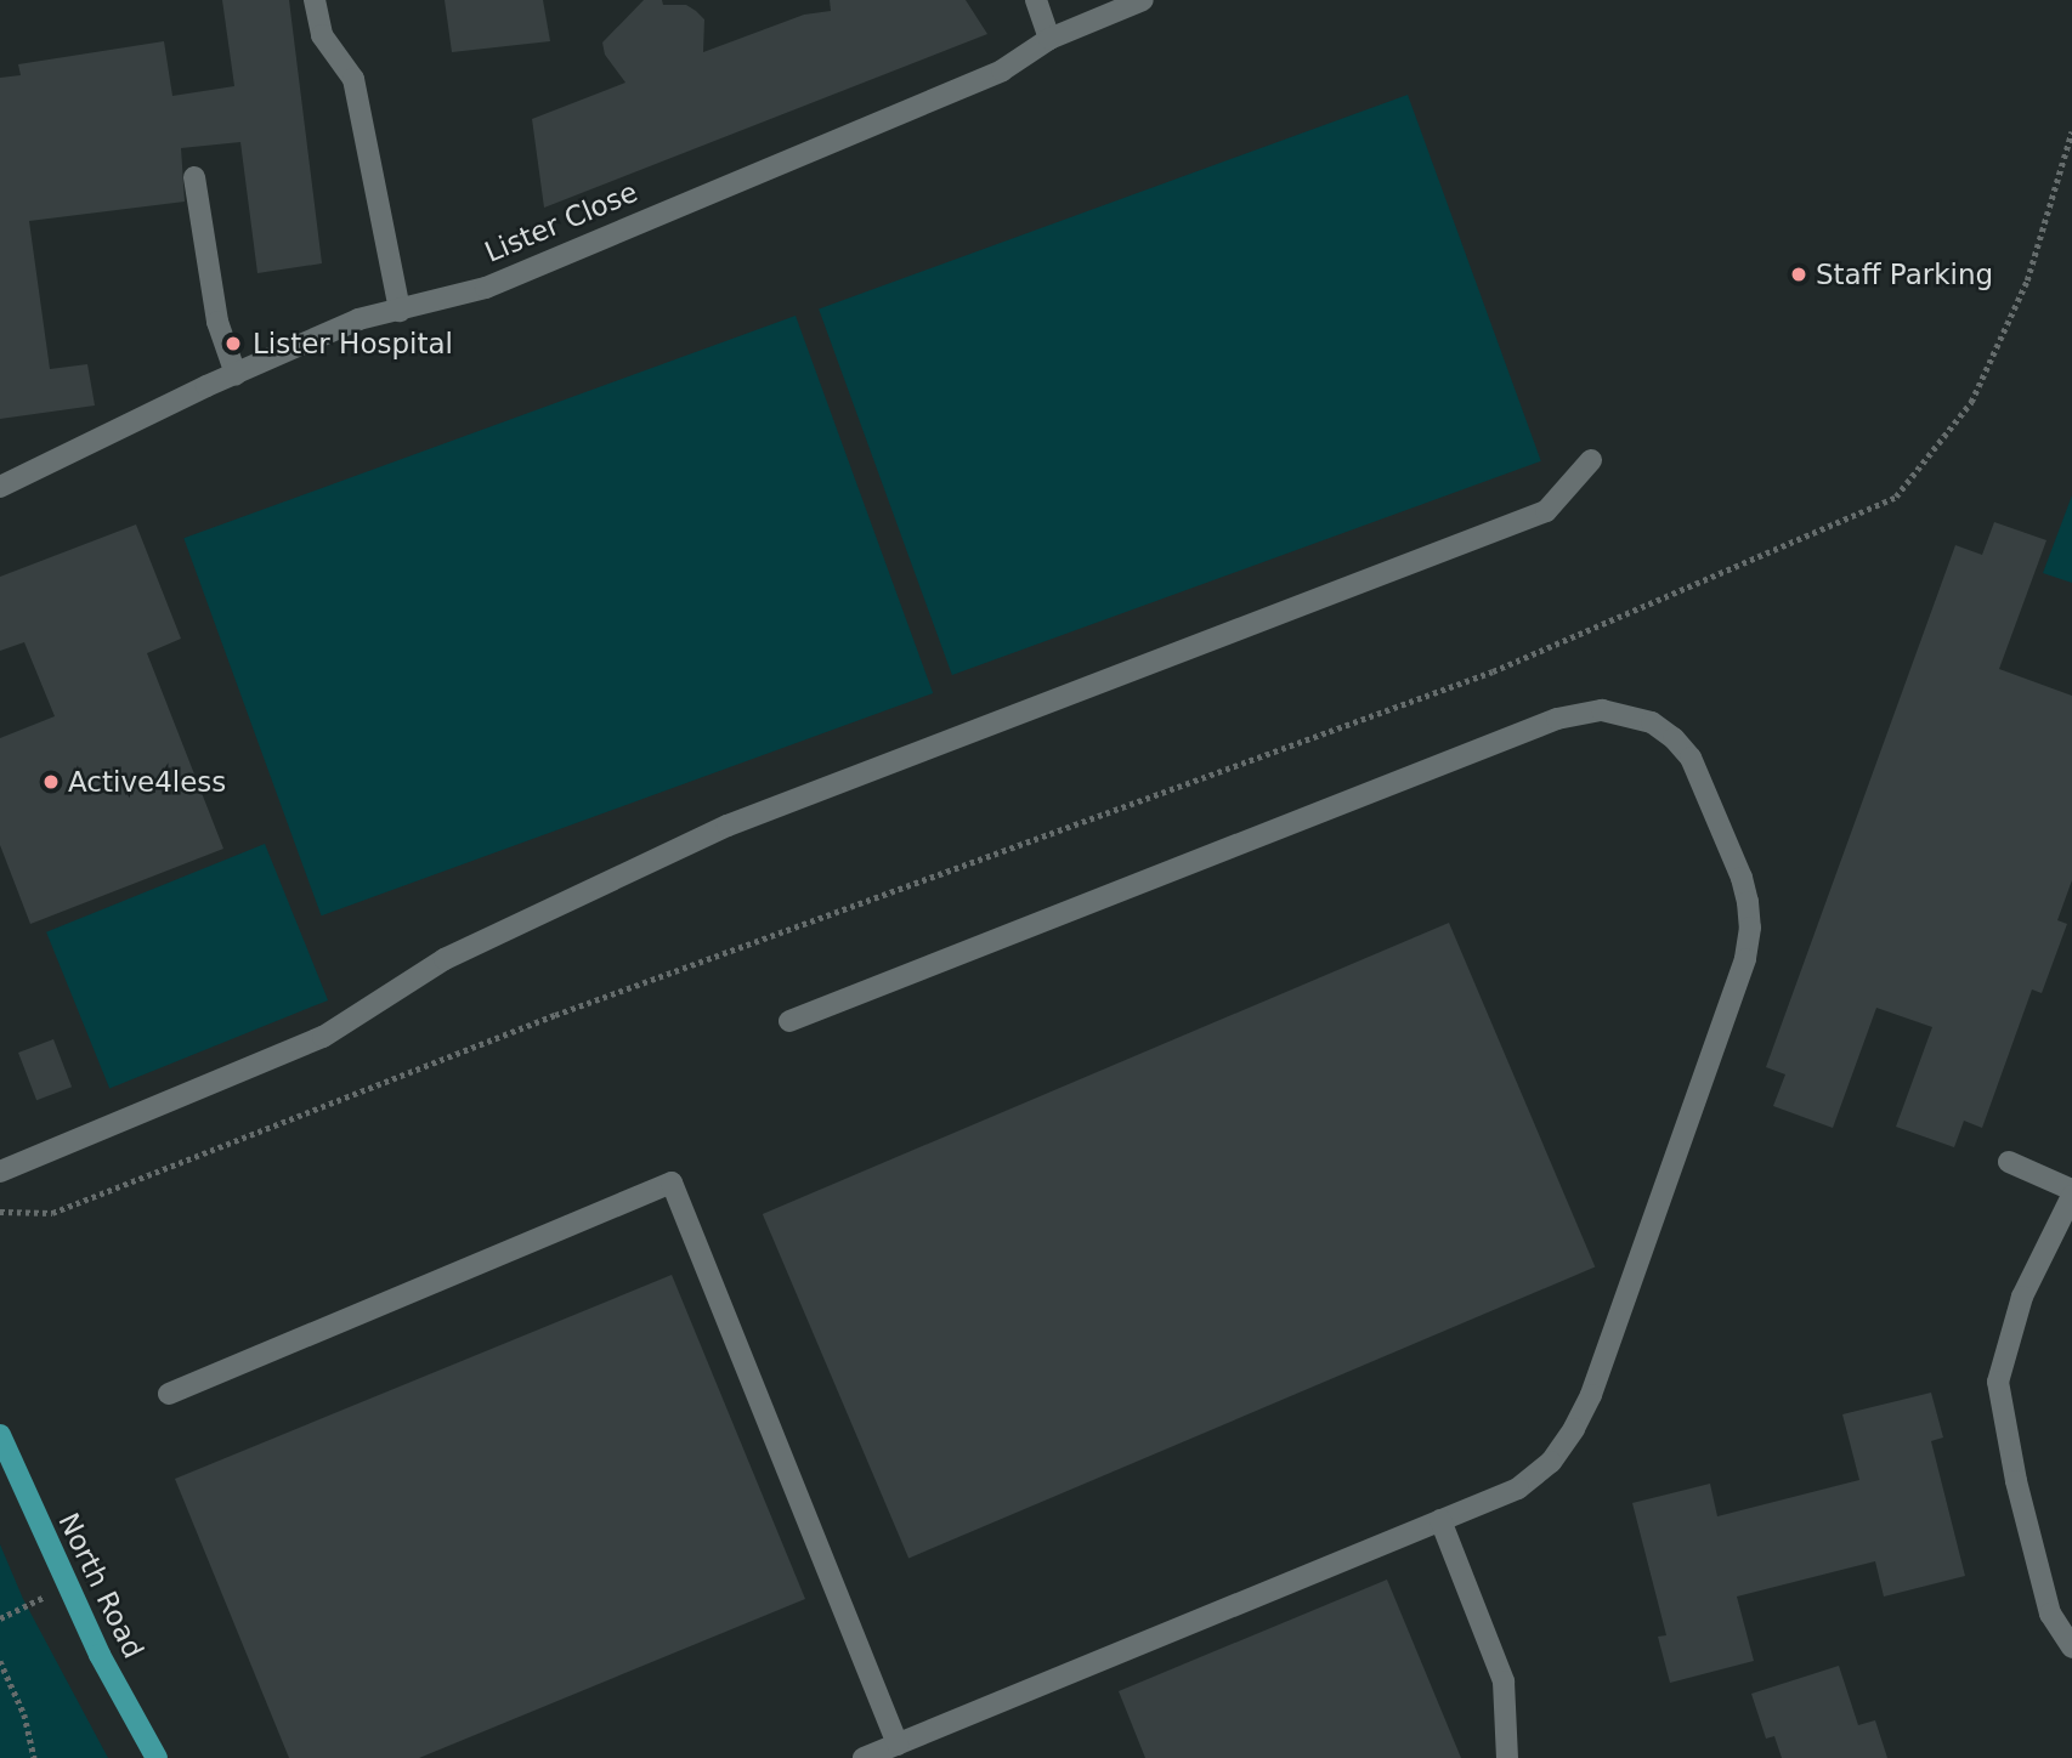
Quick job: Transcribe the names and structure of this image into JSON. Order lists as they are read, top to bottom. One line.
{"streets":{"main road":["North Road"],"street":["Lister Close"]},"places":["Staff Parking","Lister Hospital","Active4less"]}
